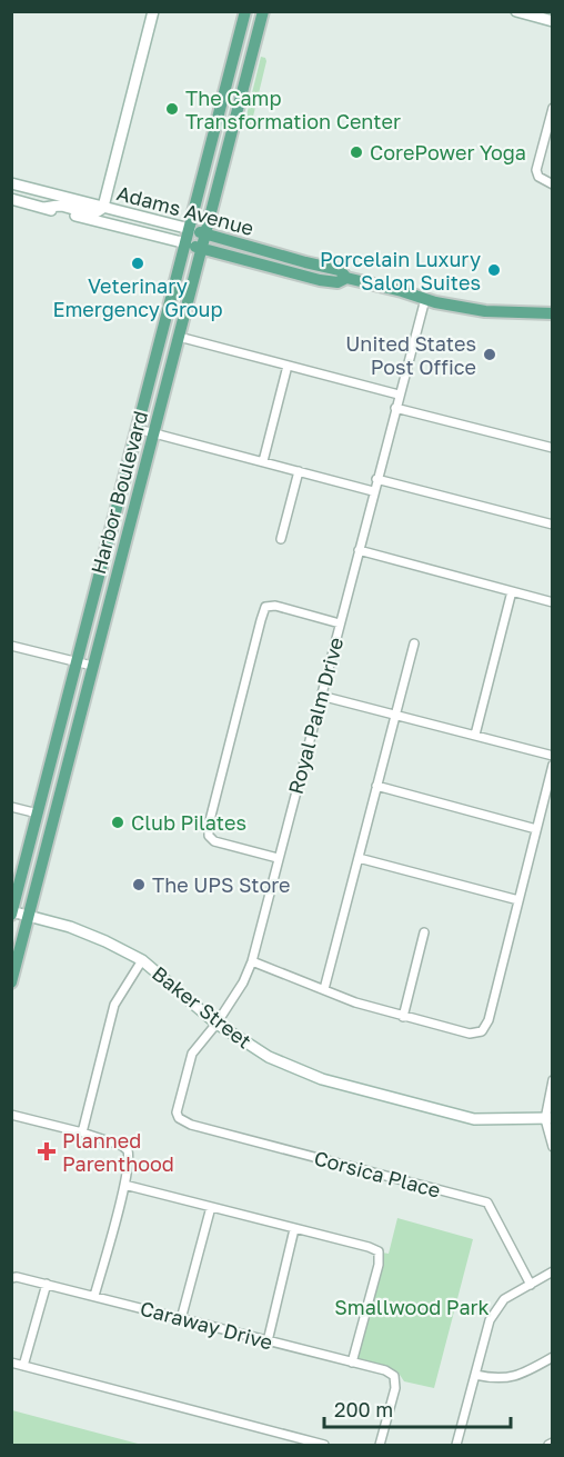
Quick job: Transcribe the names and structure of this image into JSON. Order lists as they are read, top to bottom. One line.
{"streets":{"main road":["Adams Avenue","Harbor Boulevard"],"street":["Royal Palm Drive","Baker Street","Corsica Place","Caraway Drive"]},"crossings":[["Adams Avenue","Harbor Boulevard"],["Adams Avenue","Royal Palm Drive"],["Harbor Boulevard","Baker Street"],["Royal Palm Drive","Baker Street"],["Royal Palm Drive","Corsica Place"]],"parks":["Smallwood Park"],"places":{"other":["The Camp Transformation Center","CorePower Yoga","Veterinary Emergency Group","Porcelain Luxury Salon Suites","United States Post Office","Club Pilates","The UPS Store"],"health":["Planned Parenthood"]},"scale_bar":"200 m"}
